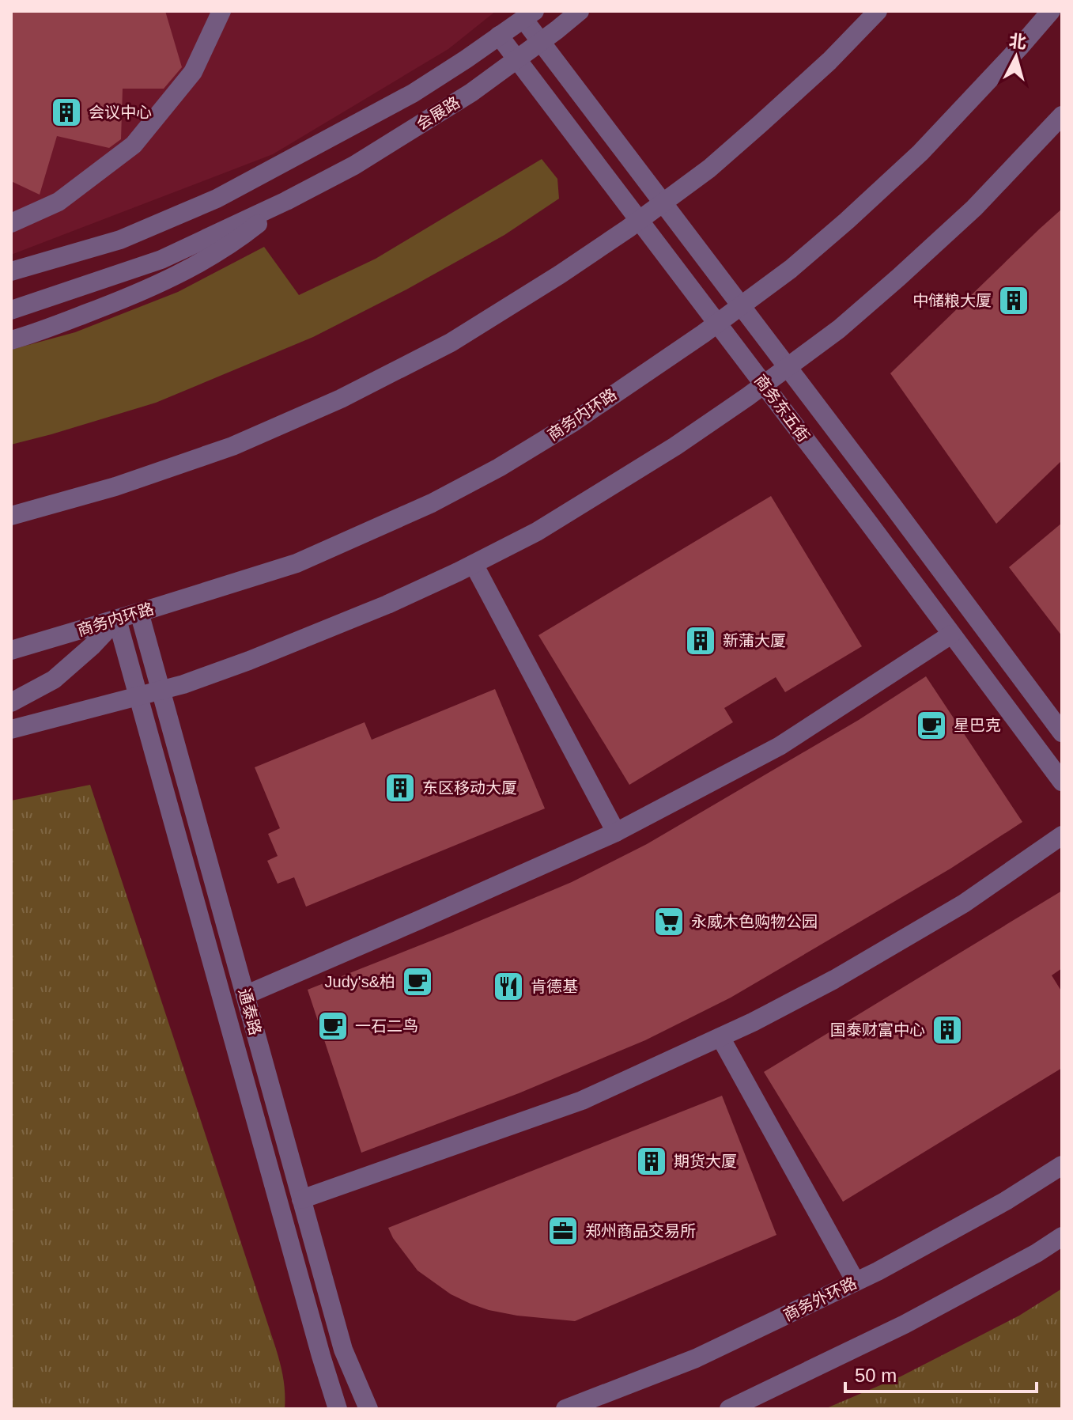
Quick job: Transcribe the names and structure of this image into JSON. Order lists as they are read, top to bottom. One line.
{"streets":{"street":["会展路","商务东五街","商务内环路","通泰路","商务外环路"]},"crossings":[["会展路","商务东五街"],["商务东五街","商务内环路"],["商务内环路","通泰路"]],"places":{"building":["会议中心","中储粮大厦","新蒲大厦","东区移动大厦","国泰财富中心","期货大厦"],"cafe":["星巴克","Judy's&柏","一石二鸟"],"supermarket":["永威木色购物公园"],"restaurant":["肯德基"],"office":["郑州商品交易所"]},"scale_bar":"50 m","north":"top"}
